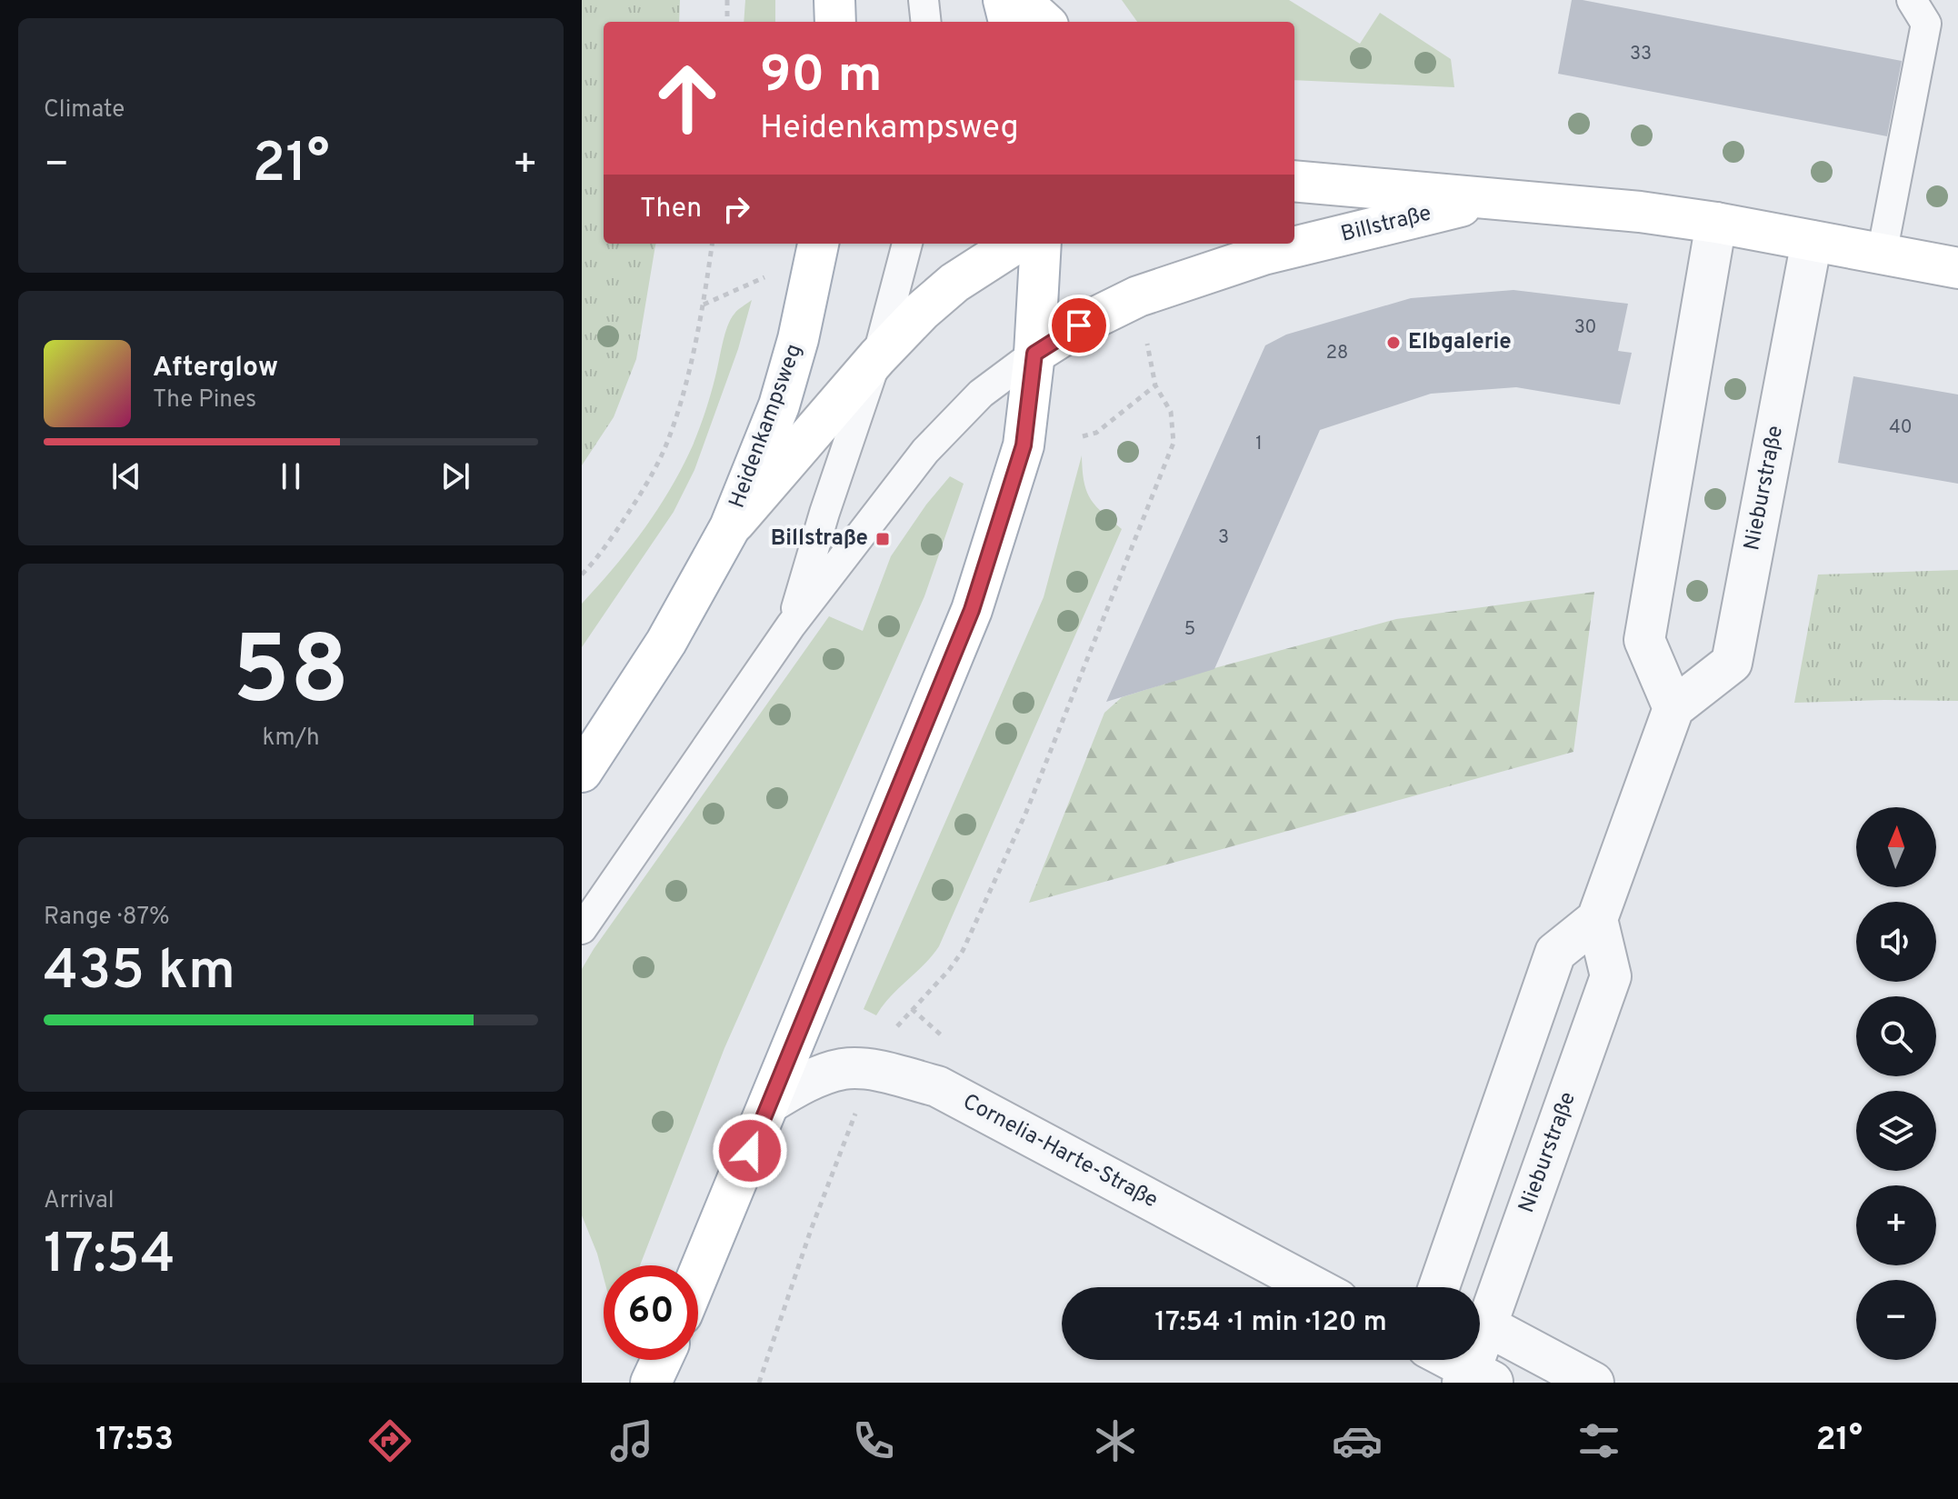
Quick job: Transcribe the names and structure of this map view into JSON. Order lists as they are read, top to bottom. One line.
{"streets":{"main road":["Billstraße","Heidenkampsweg"],"street":["Nieburstraße","Cornelia-Harte-Straße"]},"crossings":[["Billstraße","Nieburstraße"]],"places":{"other":["Elbgalerie"],"transit":["Billstraße"]},"house_numbers":["33","30","28","40","1","3","5"],"north":"top","page":{"tile":["Climate",["58","km/h"],["Range · 87%","435 km"],["Arrival","17:54"]],"turn":["90 m","Heidenkampsweg"],"heat":["−","21°","+"],"then":"Then","song":["Afterglow","The Pines"],"map_buttons":["+","−"],"limit":"60","trip":"17:54 · 1 min · 120 m","tabs":["17:53","21°"]}}
